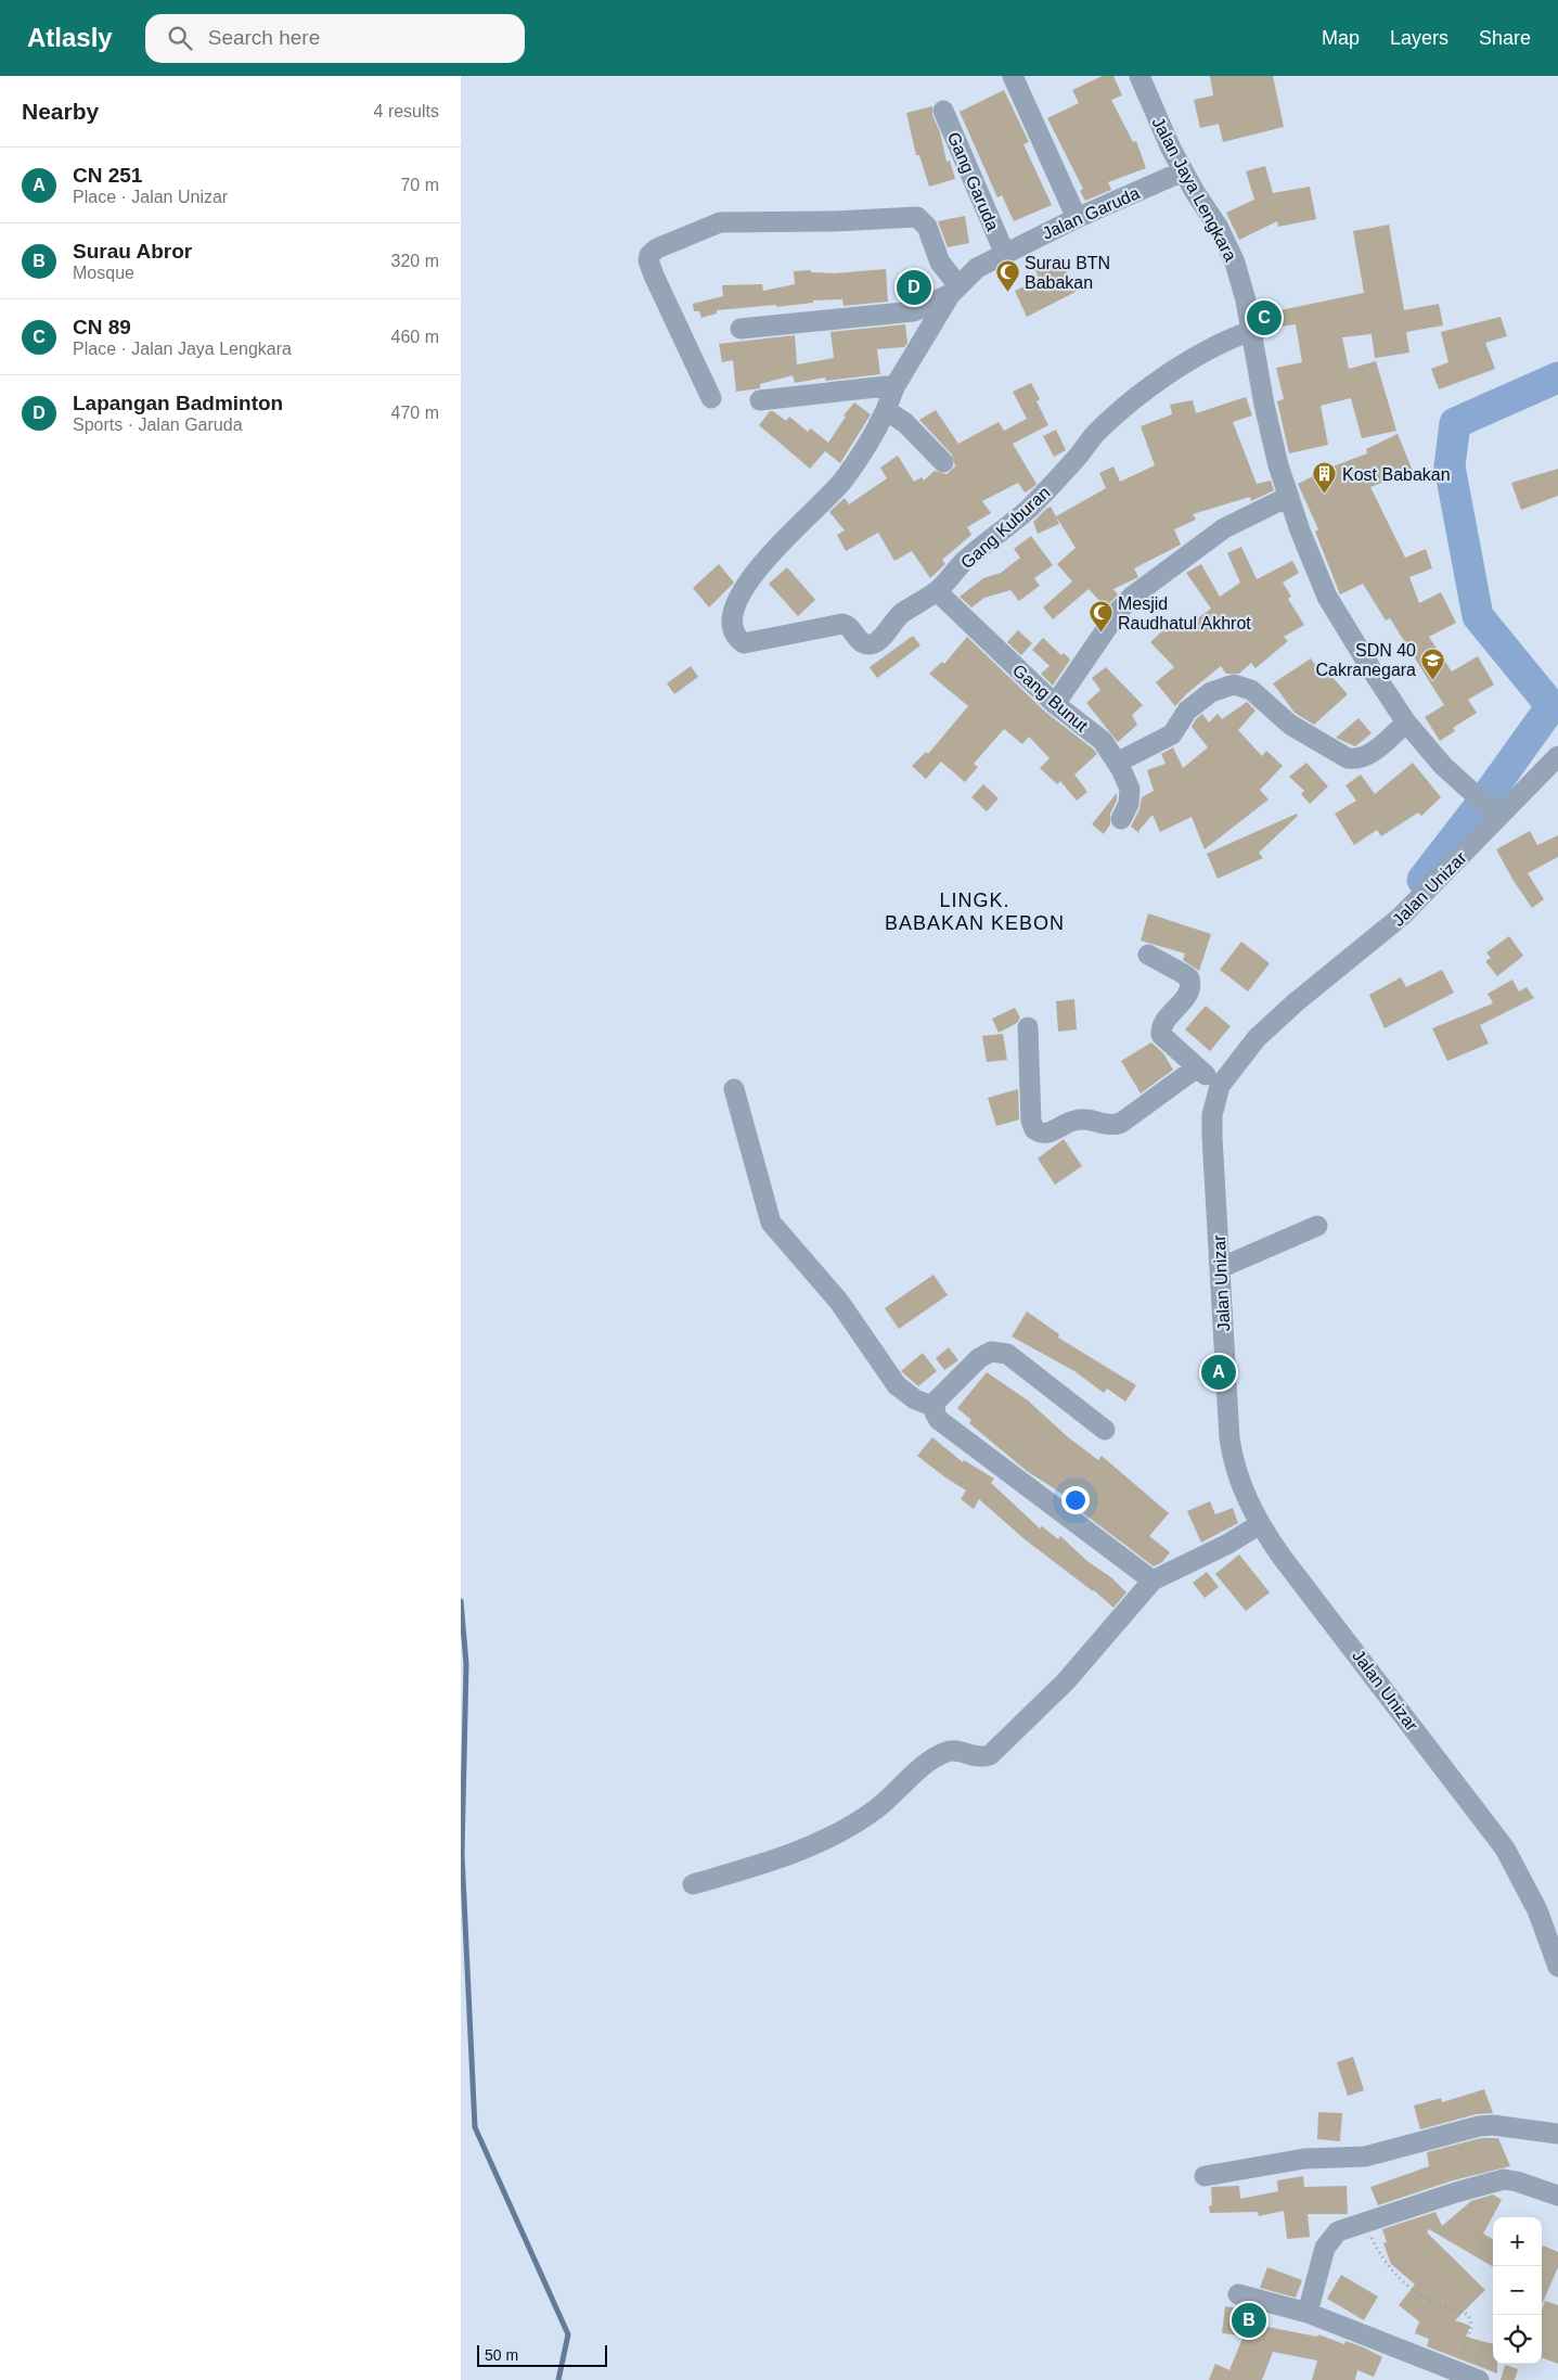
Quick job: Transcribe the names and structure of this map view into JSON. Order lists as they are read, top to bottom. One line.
{"streets":{"street":["Gang Garuda","Jalan Jaya Lengkara","Jalan Garuda","Gang Kuburan","Gang Bunut","Jalan Unizar"]},"crossings":[["Gang Garuda","Jalan Garuda"],["Jalan Jaya Lengkara","Jalan Garuda"],["Jalan Jaya Lengkara","Gang Kuburan"],["Jalan Jaya Lengkara","Jalan Unizar"],["Jalan Garuda","Gang Kuburan"],["Gang Kuburan","Gang Bunut"]],"districts":["LINGK. BABAKAN KEBON"],"places":{"mosque":["Surau BTN Babakan","Mesjid Raudhatul Akhrot"],"building":["Kost Babakan"],"school or university":["SDN 40 Cakranegara"]},"scale_bar":"50 m","page":{"header":"Atlasly","search":"Search here","nav":["Map","Layers","Share"],"heading":["Nearby","4 results"],"list":[{"mark":"A","name":"CN 251","note":"Place · Jalan Unizar","value":"70 m"},{"mark":"B","name":"Surau Abror","note":"Mosque","value":"320 m"},{"mark":"C","name":"CN 89","note":"Place · Jalan Jaya Lengkara","value":"460 m"},{"mark":"D","name":"Lapangan Badminton","note":"Sports · Jalan Garuda","value":"470 m"}],"pins":["D","C","A","B"],"map_buttons":["+","−"],"scale":"50 m"}}
